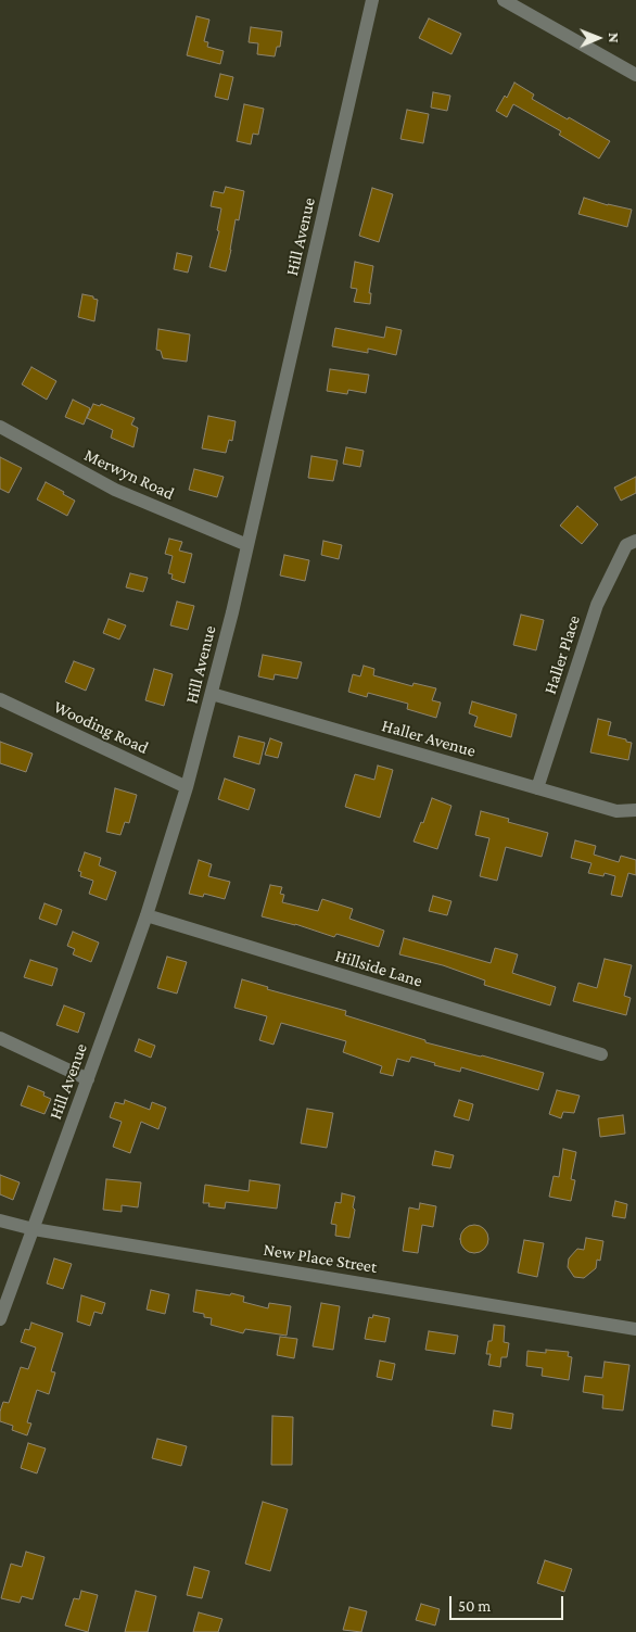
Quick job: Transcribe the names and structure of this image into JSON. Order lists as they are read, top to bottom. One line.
{"streets":{"street":["Hill Avenue","Merwyn Road","Haller Place","Wooding Road","Haller Avenue","Hillside Lane","New Place Street"]},"crossings":[["Hill Avenue","Merwyn Road"],["Hill Avenue","Wooding Road"],["Hill Avenue","Haller Avenue"],["Hill Avenue","Hillside Lane"],["Hill Avenue","New Place Street"],["Haller Place","Haller Avenue"]],"scale_bar":"50 m","north":"right"}
